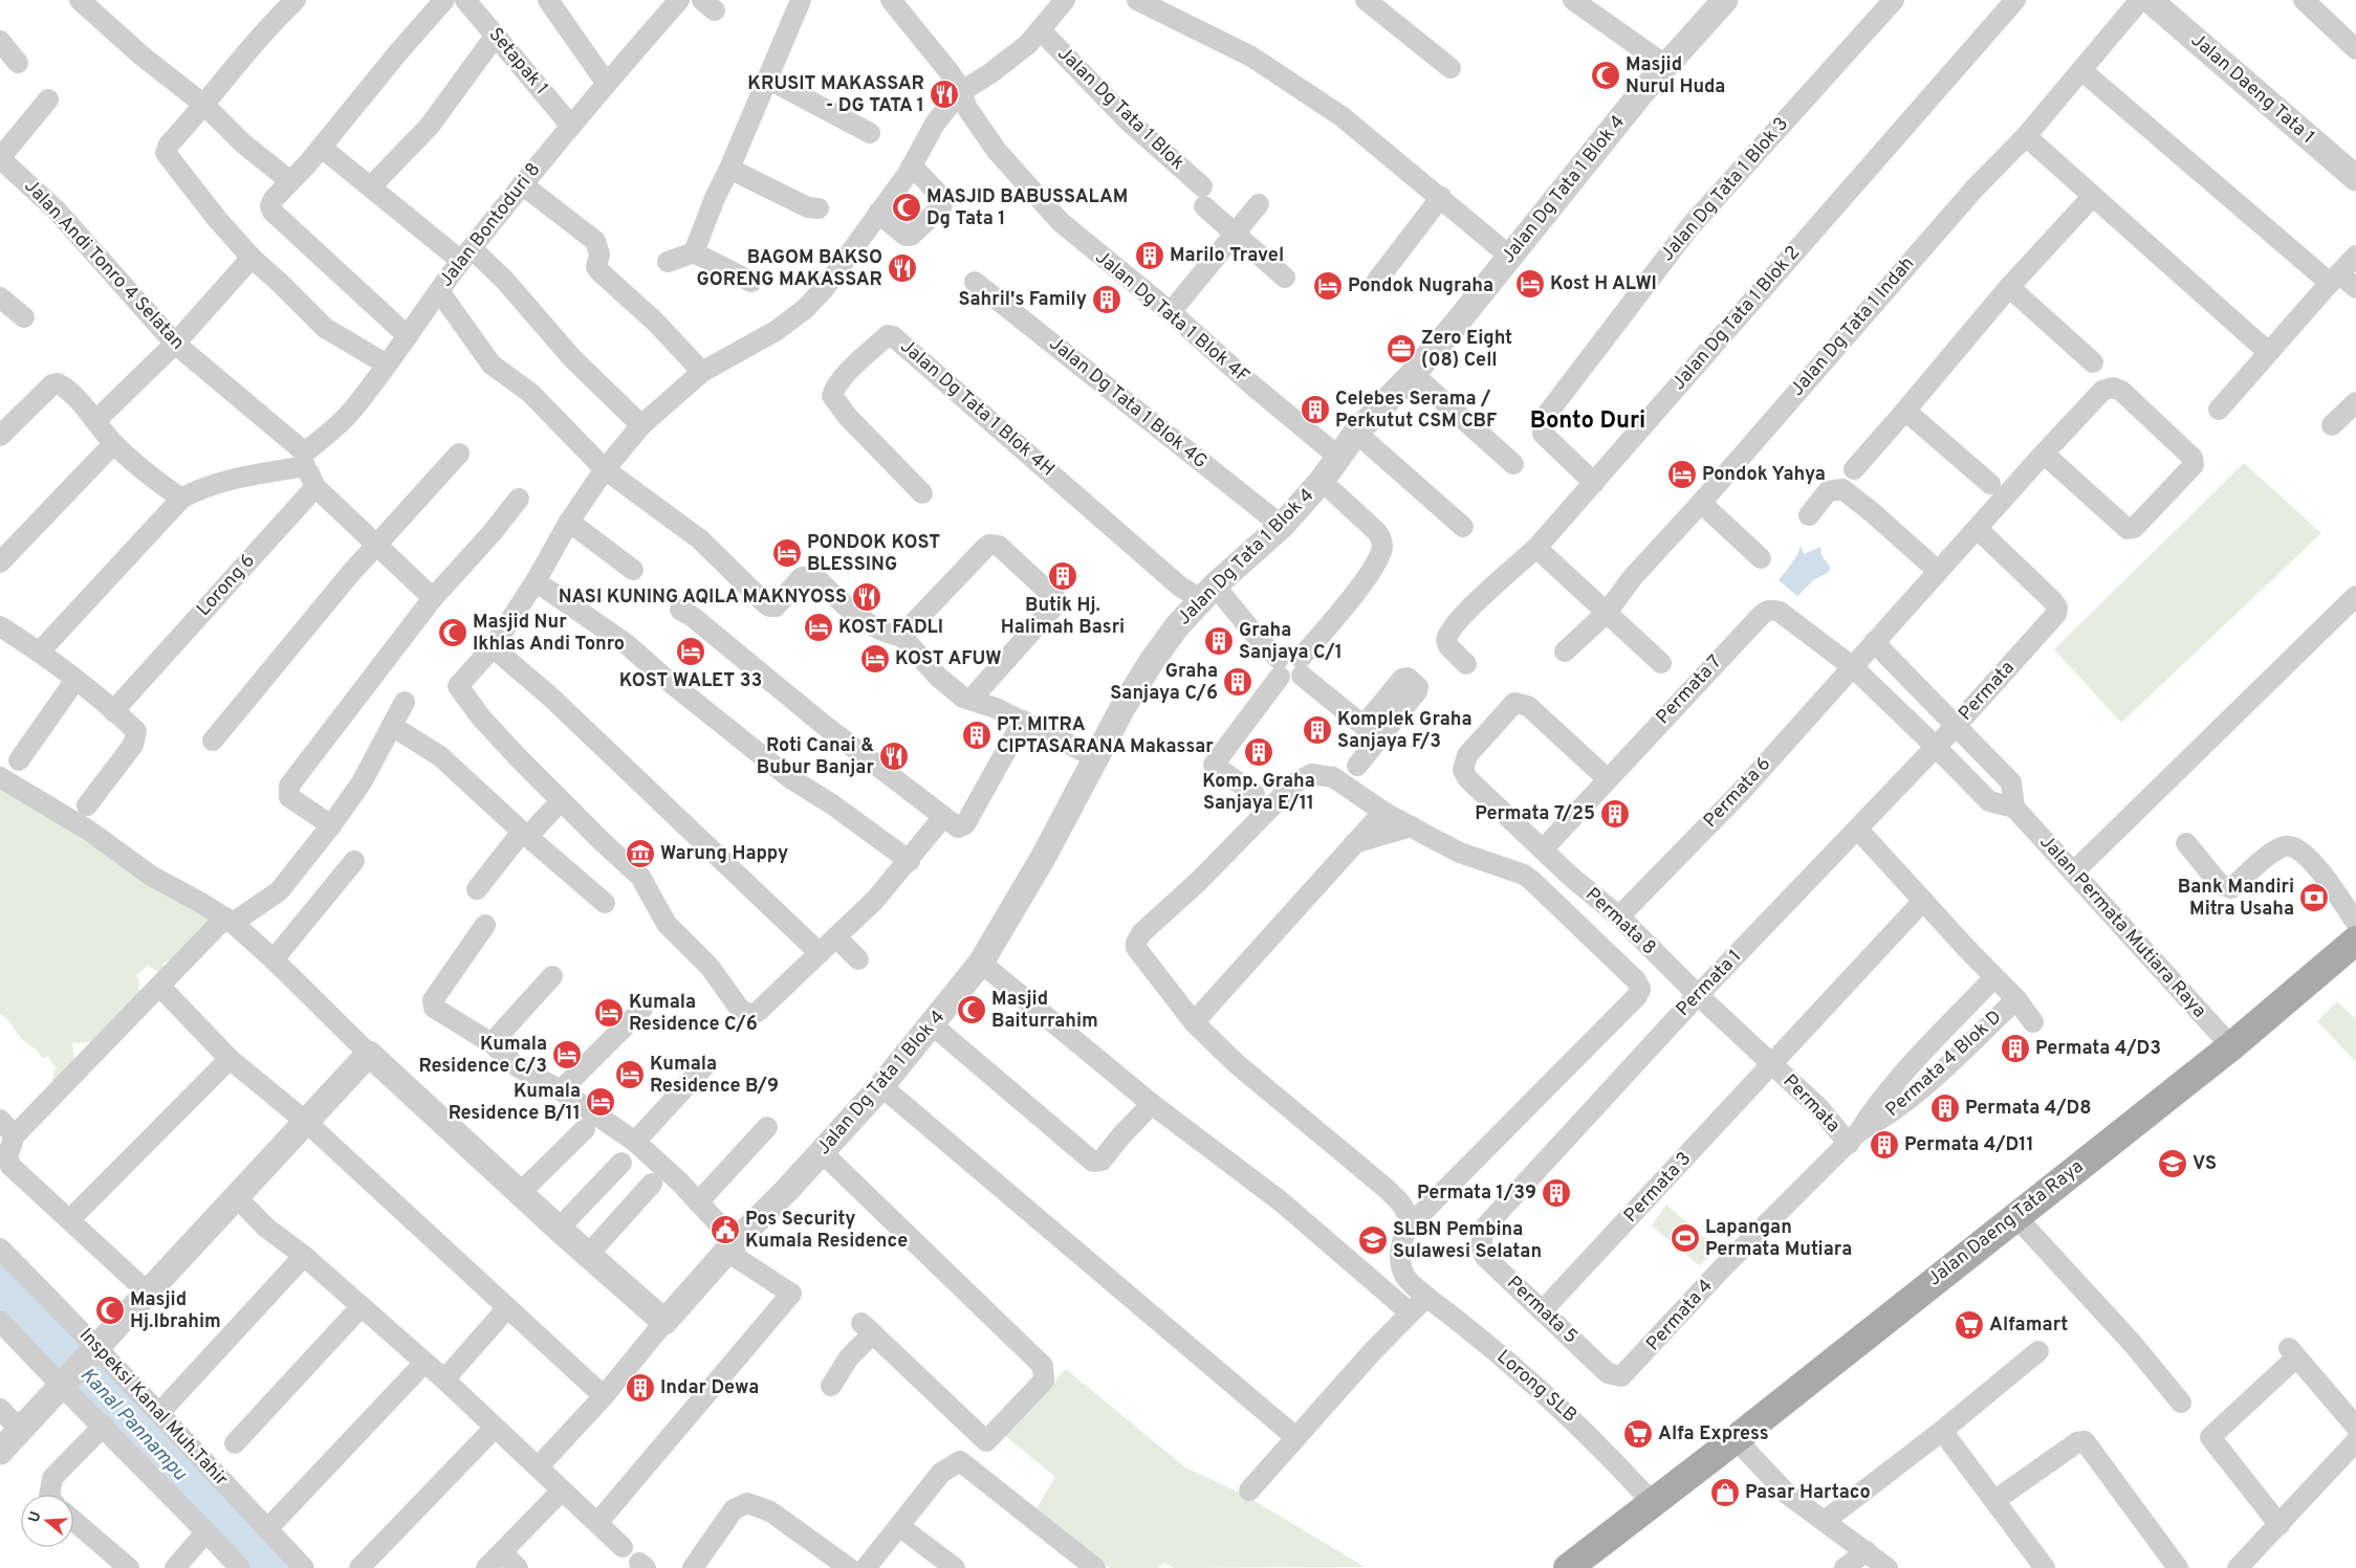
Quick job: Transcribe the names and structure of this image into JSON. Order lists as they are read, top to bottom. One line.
{"streets":{"main road":["Jalan Daeng Tata Raya"],"street":["Setapak 1","Jalan Daeng Tata 1","Jalan Dg Tata 1 Blok","Jalan Dg Tata 1 Blok 4","Jalan Dg Tata 1 Blok 3","Jalan Bontoduri 8","Jalan Andi Tonro 4 Selatan","Jalan Dg Tata 1 Blok 4F","Jalan Dg Tata 1 Blok 2","Jalan Dg Tata 1 Indah","Jalan Dg Tata 1 Blok 4G","Jalan Dg Tata 1 Blok 4H","Lorong 6","Permata 7","Permata","Permata 6","Permata 8","Jalan Permata Mutiara Raya","Permata 1","Permata 4 Blok D","Permata 3","Permata 5","Permata 4","Lorong SLB","Inspeksi Kanal Muh.Tahir"]},"crossings":[["Setapak 1","Jalan Bontoduri 8"],["Jalan Dg Tata 1 Blok 4","Jalan Dg Tata 1 Blok 4F"],["Jalan Dg Tata 1 Blok 4","Jalan Dg Tata 1 Blok 4G"],["Jalan Dg Tata 1 Blok 4","Jalan Dg Tata 1 Blok 4H"],["Jalan Dg Tata 1 Blok 3","Jalan Dg Tata 1 Blok 2"],["Jalan Bontoduri 8","Jalan Andi Tonro 4 Selatan"],["Permata 7","Permata 6"],["Permata 7","Permata 8"],["Permata","Permata 8"],["Permata","Permata 1"],["Permata","Permata 4 Blok D"],["Permata","Permata 3"],["Permata","Permata 4"],["Permata 6","Permata 8"],["Permata 8","Permata 1"],["Jalan Permata Mutiara Raya","Jalan Daeng Tata Raya"],["Permata 1","Permata 5"],["Permata 4 Blok D","Permata 4"],["Permata 3","Permata 5"],["Jalan Daeng Tata Raya","Lorong SLB"],["Permata 5","Permata 4"]],"districts":["Bonto Duri"],"water":["Kanal Pannampu"],"places":{"mosque":["Masjid Nurul Huda","MASJID BABUSSALAM Dg Tata 1","Masjid Nur Ikhlas Andi Tonro","Masjid Baiturrahim","Masjid Hj.Ibrahim"],"restaurant":["KRUSIT MAKASSAR - DG TATA 1","BAGOM BAKSO GORENG MAKASSAR","NASI KUNING AQILA MAKNYOSS","Roti Canai & Bubur Banjar"],"building":["Marilo Travel","Sahril's Family","Celebes Serama / Perkutut CSM CBF","Butik Hj. Halimah Basri","Graha Sanjaya C/1","Graha Sanjaya C/6","Komplek Graha Sanjaya F/3","PT. MITRA CIPTASARANA Makassar","Komp. Graha Sanjaya E/11","Permata 7/25","Permata 4/D3","Permata 4/D8","Permata 4/D11","Permata 1/39","Indar Dewa"],"hotel":["Kost H ALWI","Pondok Nugraha","Pondok Yahya","PONDOK KOST BLESSING","KOST FADLI","KOST WALET 33","KOST AFUW","Kumala Residence C/6","Kumala Residence C/3","Kumala Residence B/9","Kumala Residence B/11"],"office":["Zero Eight (08) Cell"],"museum":["Warung Happy"],"bank":["Bank Mandiri Mitra Usaha"],"school or university":["VS","SLBN Pembina Sulawesi Selatan"],"public building":["Pos Security Kumala Residence"],"sports":["Lapangan Permata Mutiara"],"supermarket":["Alfamart","Alfa Express"],"shop":["Pasar Hartaco"]},"north":"left"}
